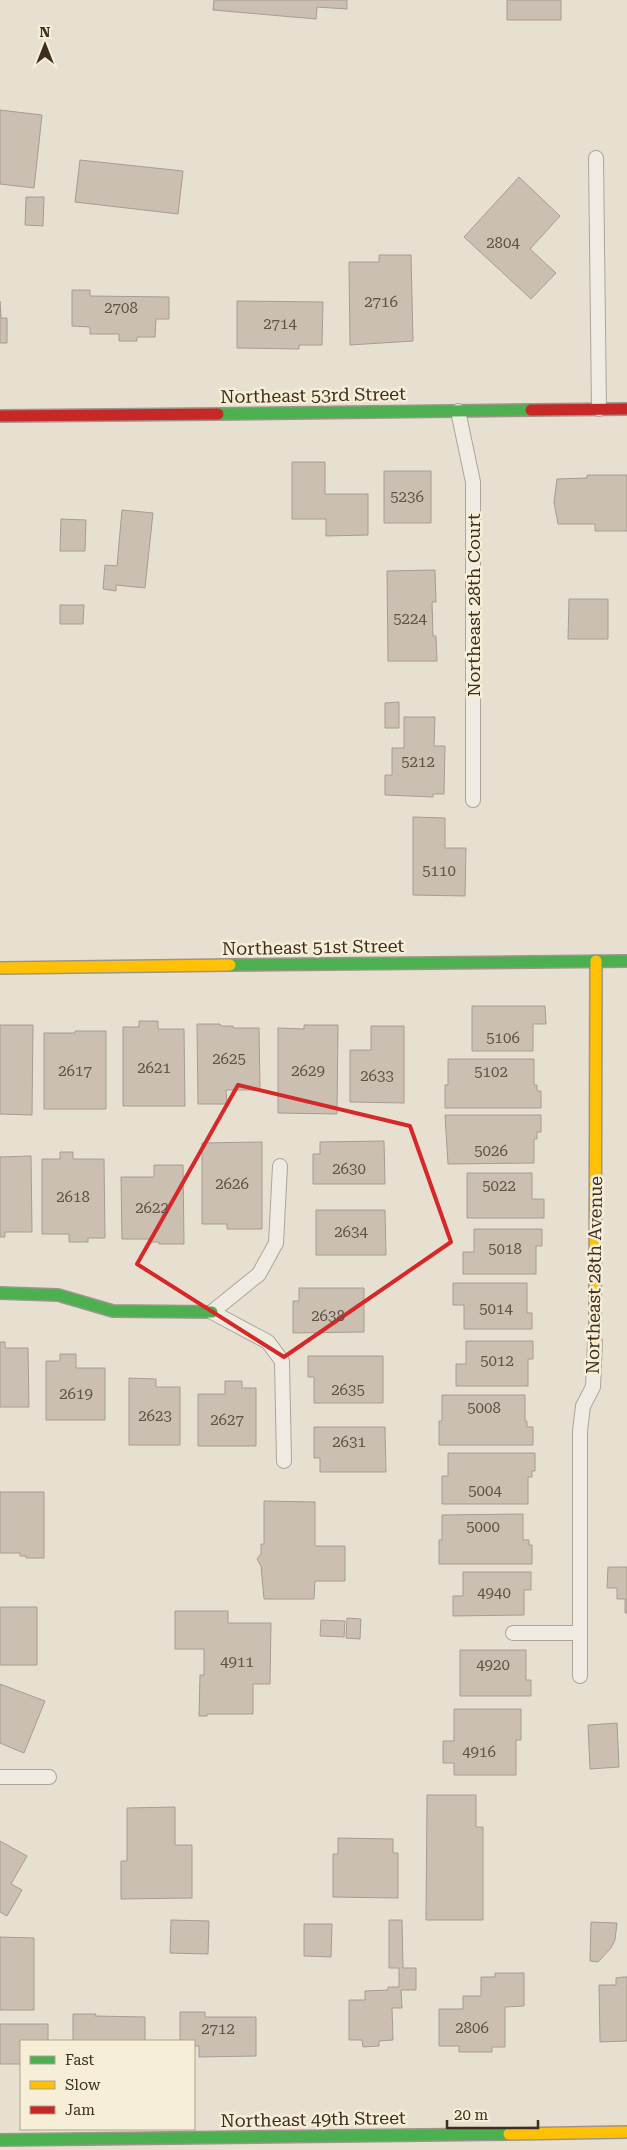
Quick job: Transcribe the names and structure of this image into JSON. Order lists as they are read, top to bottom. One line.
{"streets":{"street":["Northeast 53rd Street","Northeast 51st Street","Northeast 28th Avenue","Northeast 49th Street"],"lane":["Northeast 28th Court"]},"crossings":[["Northeast 53rd Street","Northeast 28th Court"],["Northeast 51st Street","Northeast 28th Avenue"]],"house_numbers":["2804","2716","2708","2714","5236","5224","5212","5110","5106","2625","2621","2617","2629","5102","2633","5026","2630","2626","5022","2618","2622","2634","5018","5014","2638","5012","2635","2619","5008","2623","2627","2631","5004","5000","4940","4911","4920","4916","2806","2712"],"legend":["Fast","Slow","Jam"],"scale_bar":"20 m","north":"top"}
